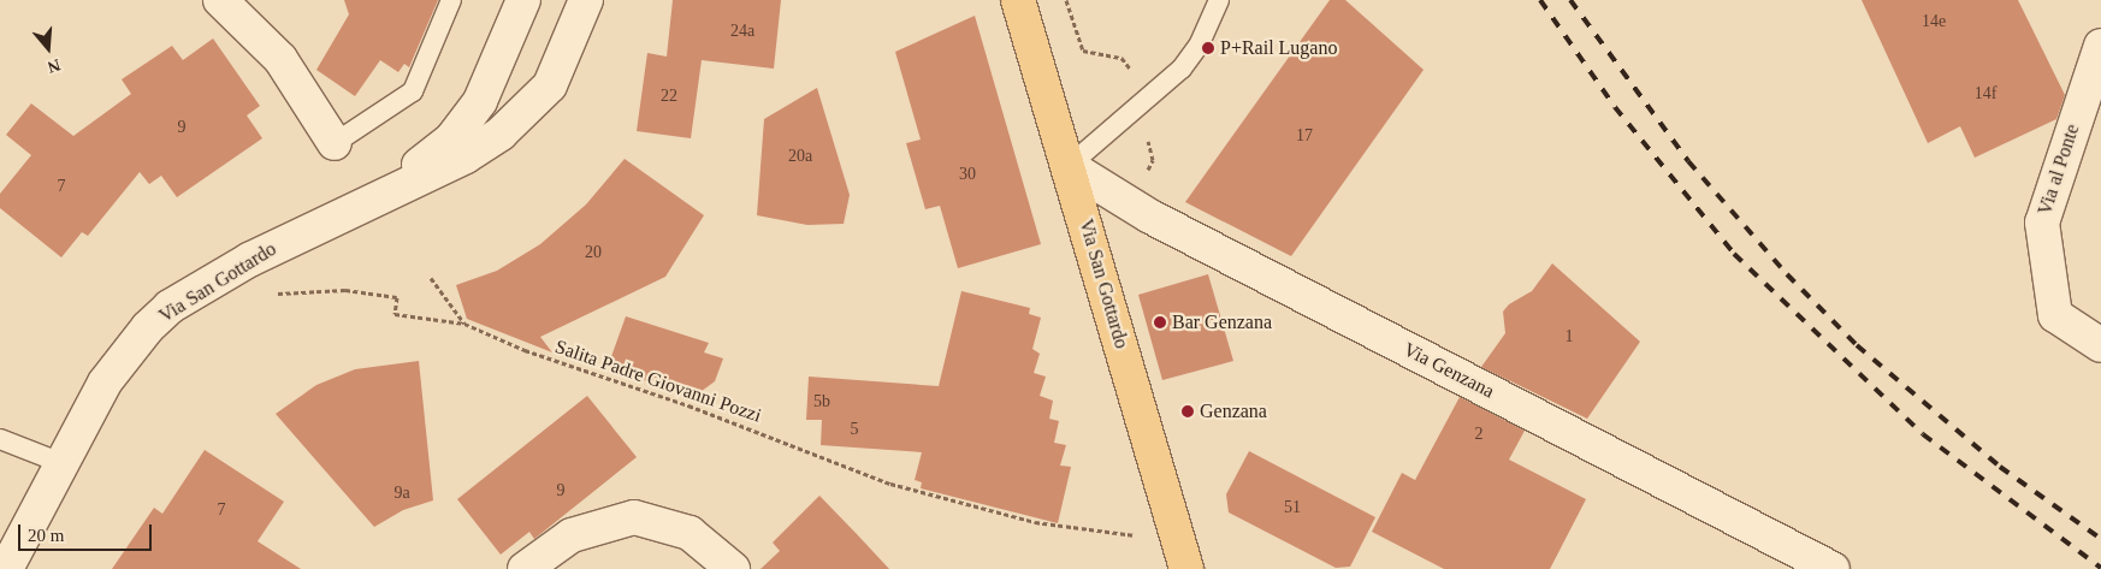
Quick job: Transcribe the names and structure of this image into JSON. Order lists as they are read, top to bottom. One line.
{"streets":{"main road":["Via San Gottardo"],"street":["Via al Ponte","Via Genzana"],"path":["Salita Padre Giovanni Pozzi"]},"crossings":[["Via San Gottardo","Via Genzana"]],"places":["P+Rail Lugano","Bar Genzana","Genzana"],"house_numbers":["14e","24a","14f","22","9","17","20a","30","7","20","1","5b","5","2","9","9a","51","7"],"scale_bar":"20 m","north":"bottom"}
